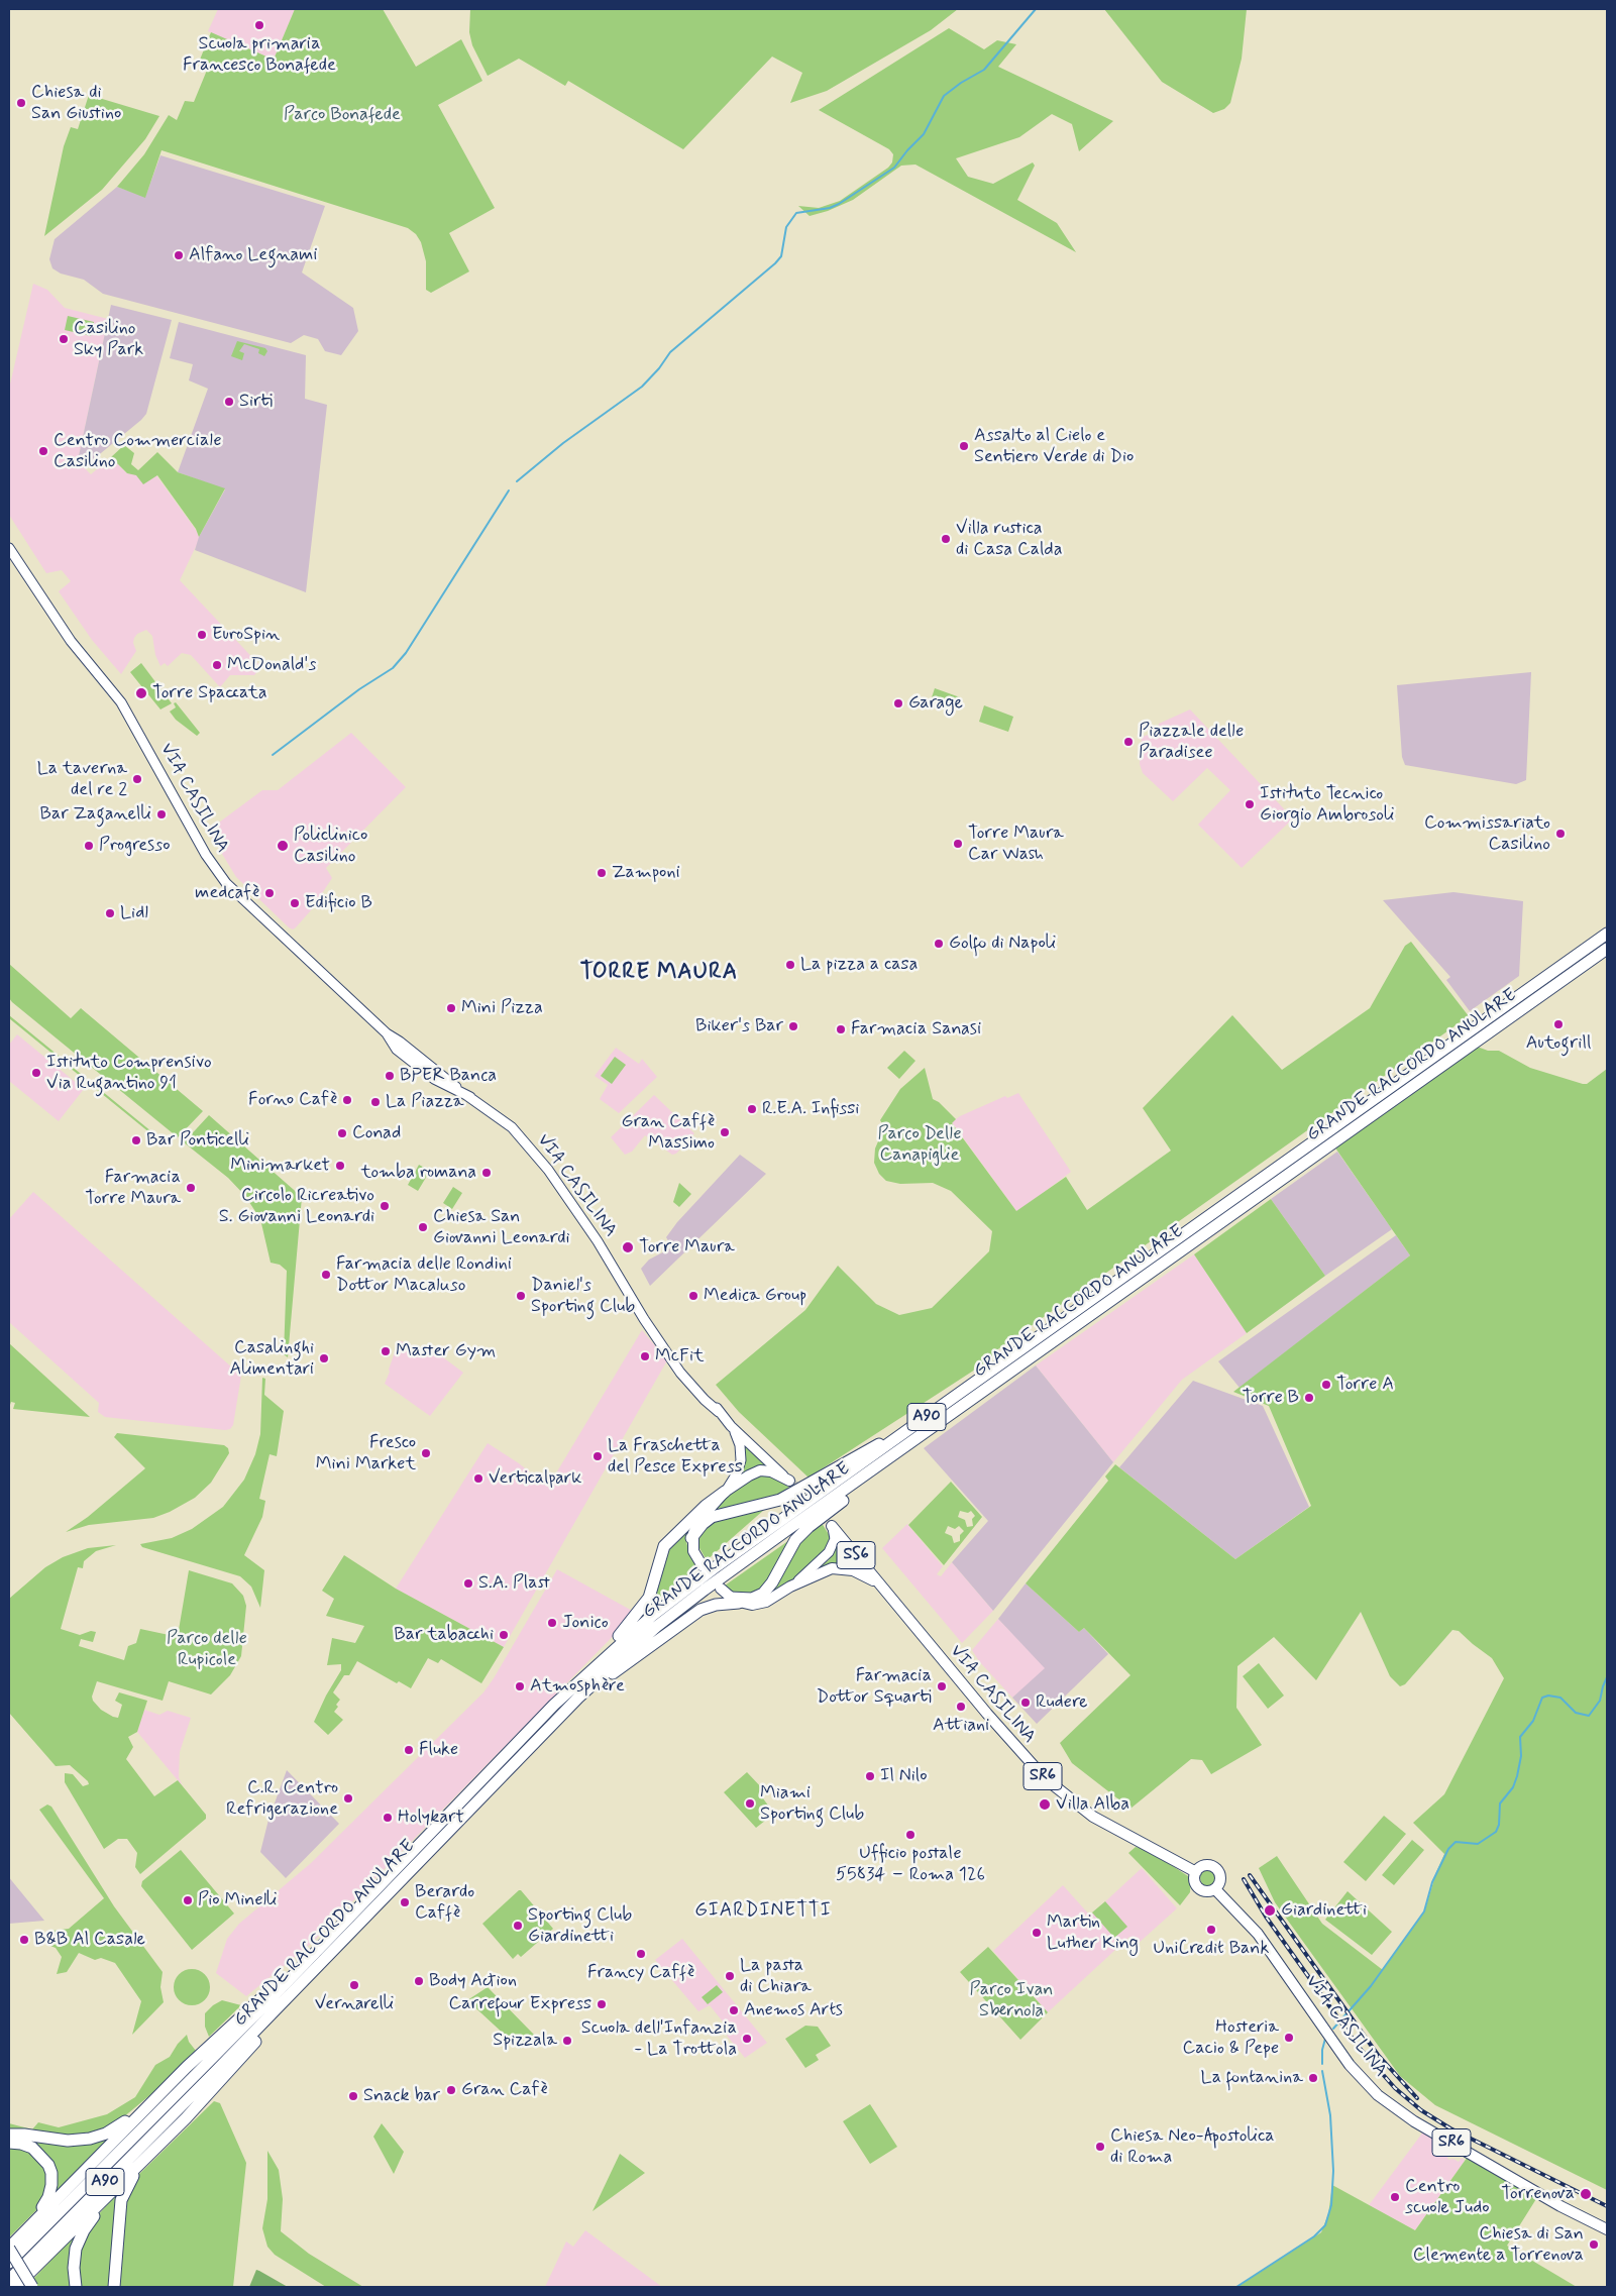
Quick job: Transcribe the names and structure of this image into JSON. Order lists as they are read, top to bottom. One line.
{"streets":{"highway":["GRANDE RACCORDO ANULARE","A90"],"main road":["VIA CASILINA","SS6","SR6"]},"districts":["TORRE MAURA","GIARDINETTI"],"parks":["Parco Bonafede","Parco Delle Canapiglie","Parco delle Rupicole","Parco Ivan Sbernola"],"places":["Scuola primaria Francesco Bonafede","Chiesa di San Giustino","Alfano Legnami","Casilino Sky Park","Sirti","Assalto al Cielo e Sentiero Verde di Dio","Centro Commerciale Casilino","Villa rustica di Casa Calda","EuroSpin","McDonald's","Torre Spaccata","Garage","Piazzale delle Paradisee","La taverna del re 2","Istituto Tecnico Giorgio Ambrosoli","Bar Zaganelli","Commissariato Casilino","Torre Maura Car Wash","Progresso","Policlinico Casilino","Zamponi","medcafè","Edificio B","Lidl","Golfo di Napoli","La pizza a casa","Mini Pizza","Autogrill","Biker's Bar","Farmacia Sanasi","Istituto Comprensivo Via Rugantino 91","BPER Banca","Forno Cafè","La Piazza","R.E.A. Infissi","Gran Caffè Massimo","Conad","Bar Ponticelli","Minimarket","tomba romana","Farmacia Torre Maura","Circolo Ricreativo S. Giovanni Leonardi","Chiesa San Giovanni Leonardi","Torre Maura","Farmacia delle Rondini Dottor Macaluso","Daniel's Sporting Club","Medica Group","Master Gym","McFit","Casalinghi Alimentari","Torre A","Torre B","Fresco Mini Market","La Fraschetta del Pesce Express","Verticalpark","S.A. Plast","Jonico","Bar tabacchi","Atmosphère","Farmacia Dottor Squarti","Rudere","Attiani","Fluke","Il Nilo","C.R. Centro Refrigerazione","Miami Sporting Club","Villa Alba","Holykart","Ufficio postale 55834 – Roma 126","Pio Minelli","Berardo Caffè","Giardinetti","Sporting Club Giardinetti","UniCredit Bank","Martin Luther King","B&B Al Casale","Francy Caffè","La pasta di Chiara","Body Action","Vernarelli","Carrefour Express","Anemos Arts","Hosteria Cacio & Pepe","Scuola dell'Infanzia - La Trottola","Spizzala","La fontanina","Gran Cafè","Snack bar","Chiesa Neo-Apostolica di Roma","Torrenova","Centro scuole Judo","Chiesa di San Clemente a Torrenova"]}
